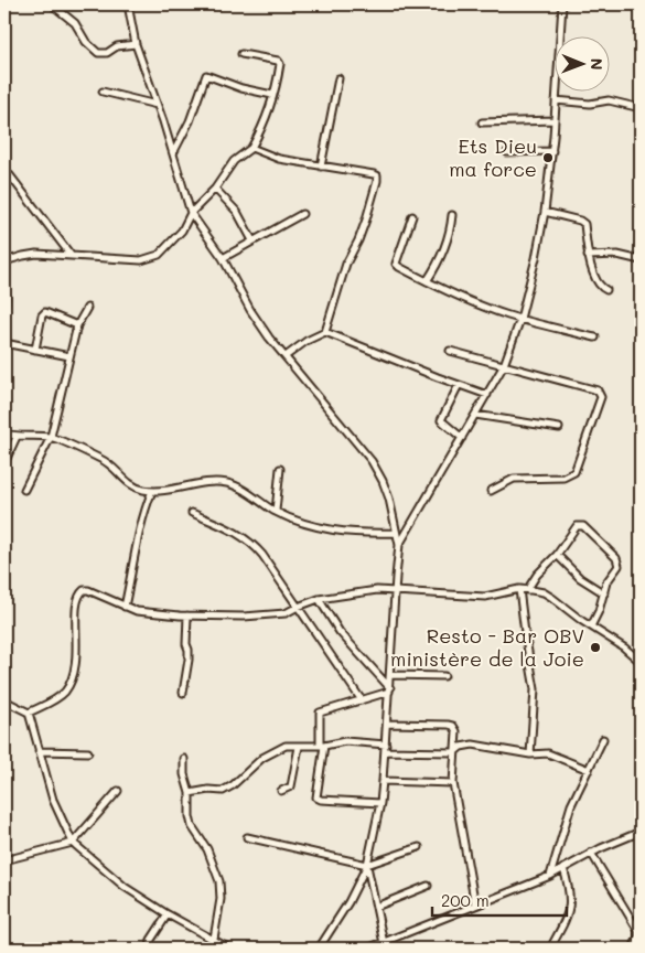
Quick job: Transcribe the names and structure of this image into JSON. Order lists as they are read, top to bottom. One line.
{"places":["Ets Dieu ma force","Resto - Bar OBV ministère de la Joie"],"scale_bar":"200 m","north":"right"}
